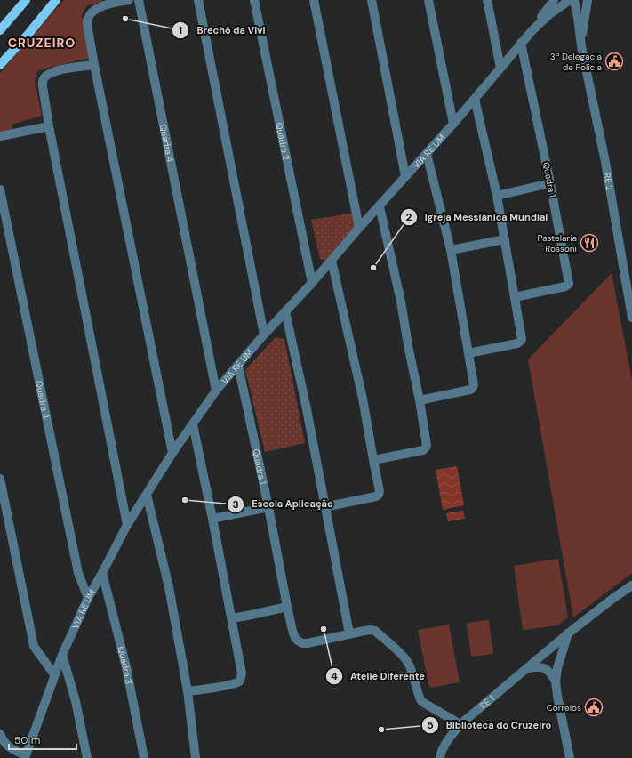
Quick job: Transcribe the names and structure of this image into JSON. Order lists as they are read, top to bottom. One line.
{"streets":{"street":["Quadra 2","Quadra 4","VIA RE UM","Quadra 1","RE 2","Quadra 3","RE 1"]},"crossings":[["Quadra 2","VIA RE UM"],["Quadra 4","VIA RE UM"],["VIA RE UM","Quadra 1"],["VIA RE UM","RE 2"],["VIA RE UM","Quadra 3"]],"districts":["CRUZEIRO"],"places":{"other":["Brechó da Vivi","Igreja Messiânica Mundial","Escola Aplicação","Ateliê Diferente","Biblioteca do Cruzeiro"],"public building":["3ª Delegacia de Polícia","Correios"],"restaurant":["Pastelaria Rossoni"]},"scale_bar":"50 m"}
